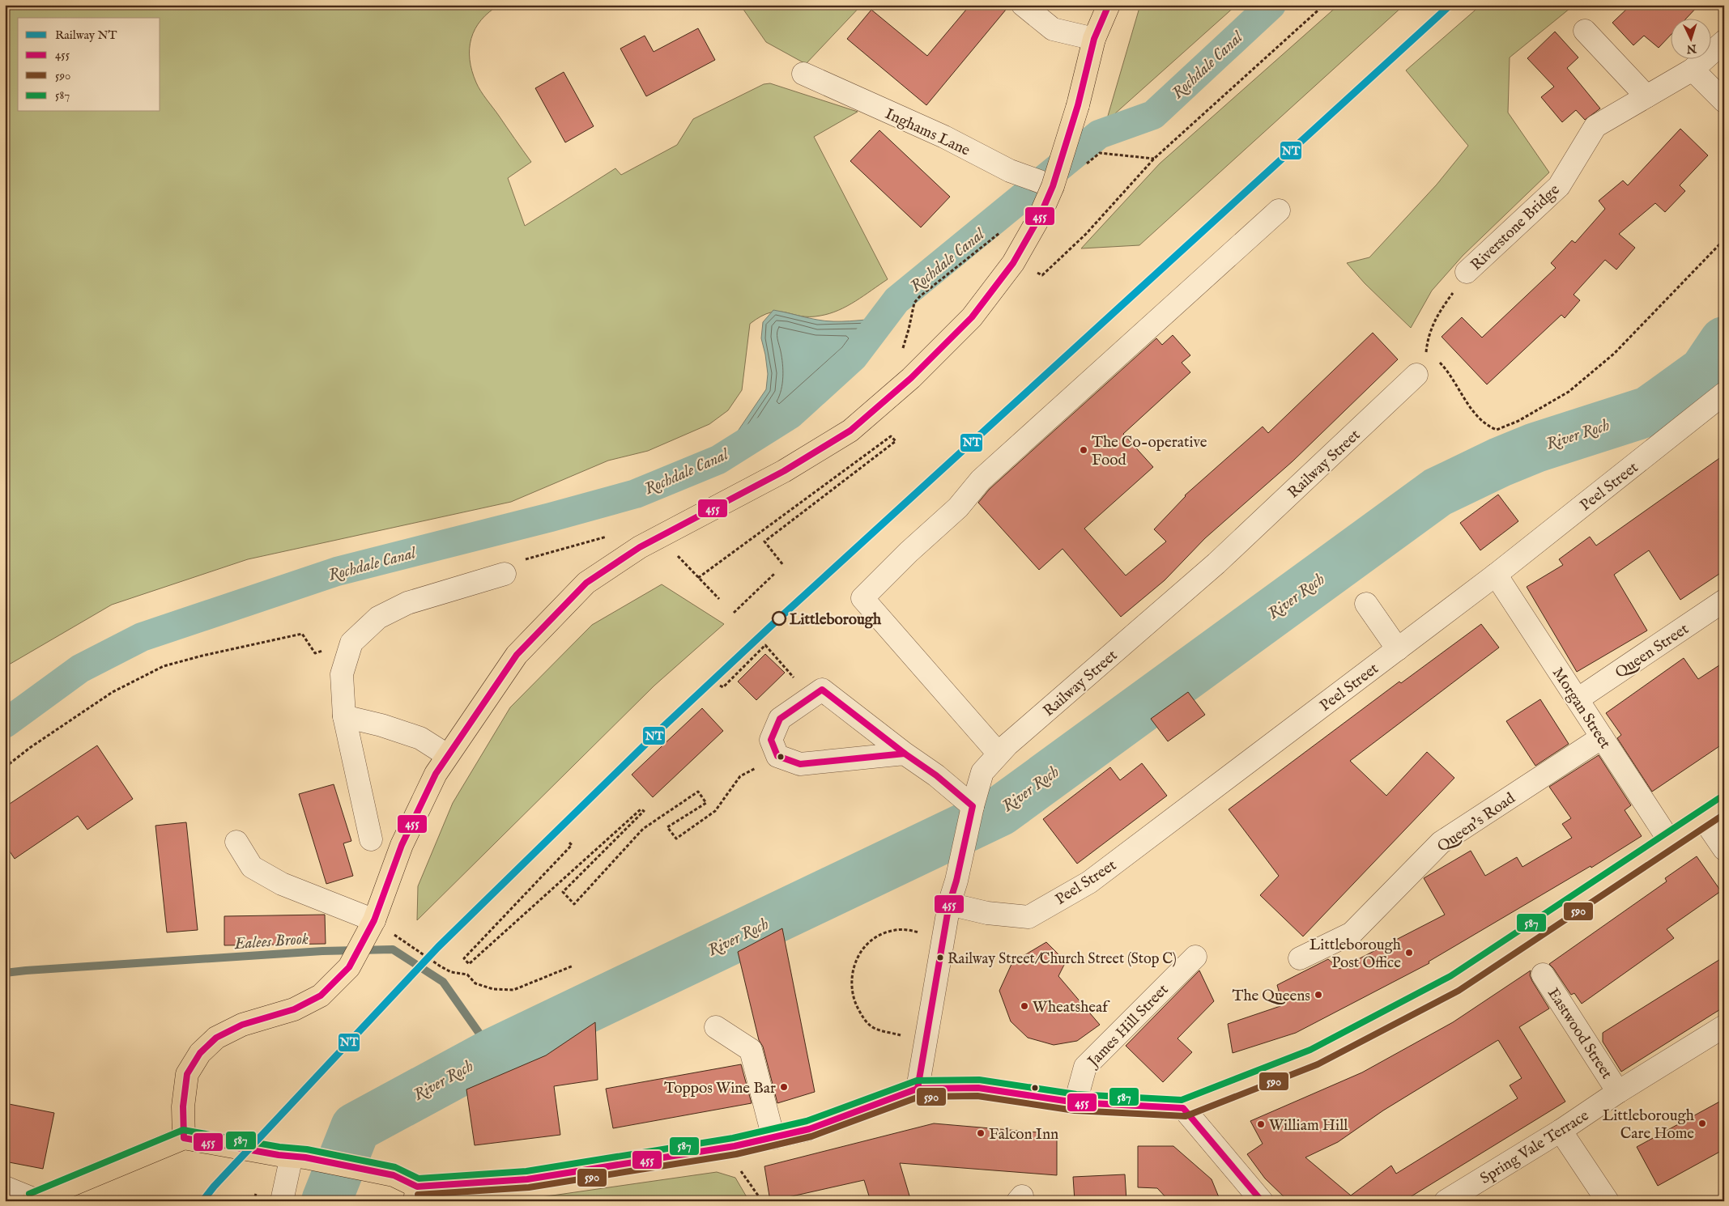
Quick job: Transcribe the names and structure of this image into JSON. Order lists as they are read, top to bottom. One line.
{"streets":{"street":["Inghams Lane","Riverstone Bridge","Railway Street","Peel Street","Queen Street","Morgan Street","Queen's Road","James Hill Street","Eastwood Street","Spring Vale Terrace"]},"crossings":[["Railway Street","Peel Street"],["Peel Street","Morgan Street"],["Queen Street","Morgan Street"],["Morgan Street","Queen's Road"],["Eastwood Street","Spring Vale Terrace"]],"water":["Rochdale Canal","River Roch","Ealees Brook"],"places":["The Co-operative Food","Littleborough","Littleborough Post Office","Railway Street/Church Street (Stop C)","The Queens","Wheatsheaf","Toppos Wine Bar","Littleborough Care Home","William Hill","Falcon Inn"],"lines":["rail line NT","transit line 455","transit line 587","transit line 590"],"legend":["Railway NT","455","590","587"],"north":"bottom"}
